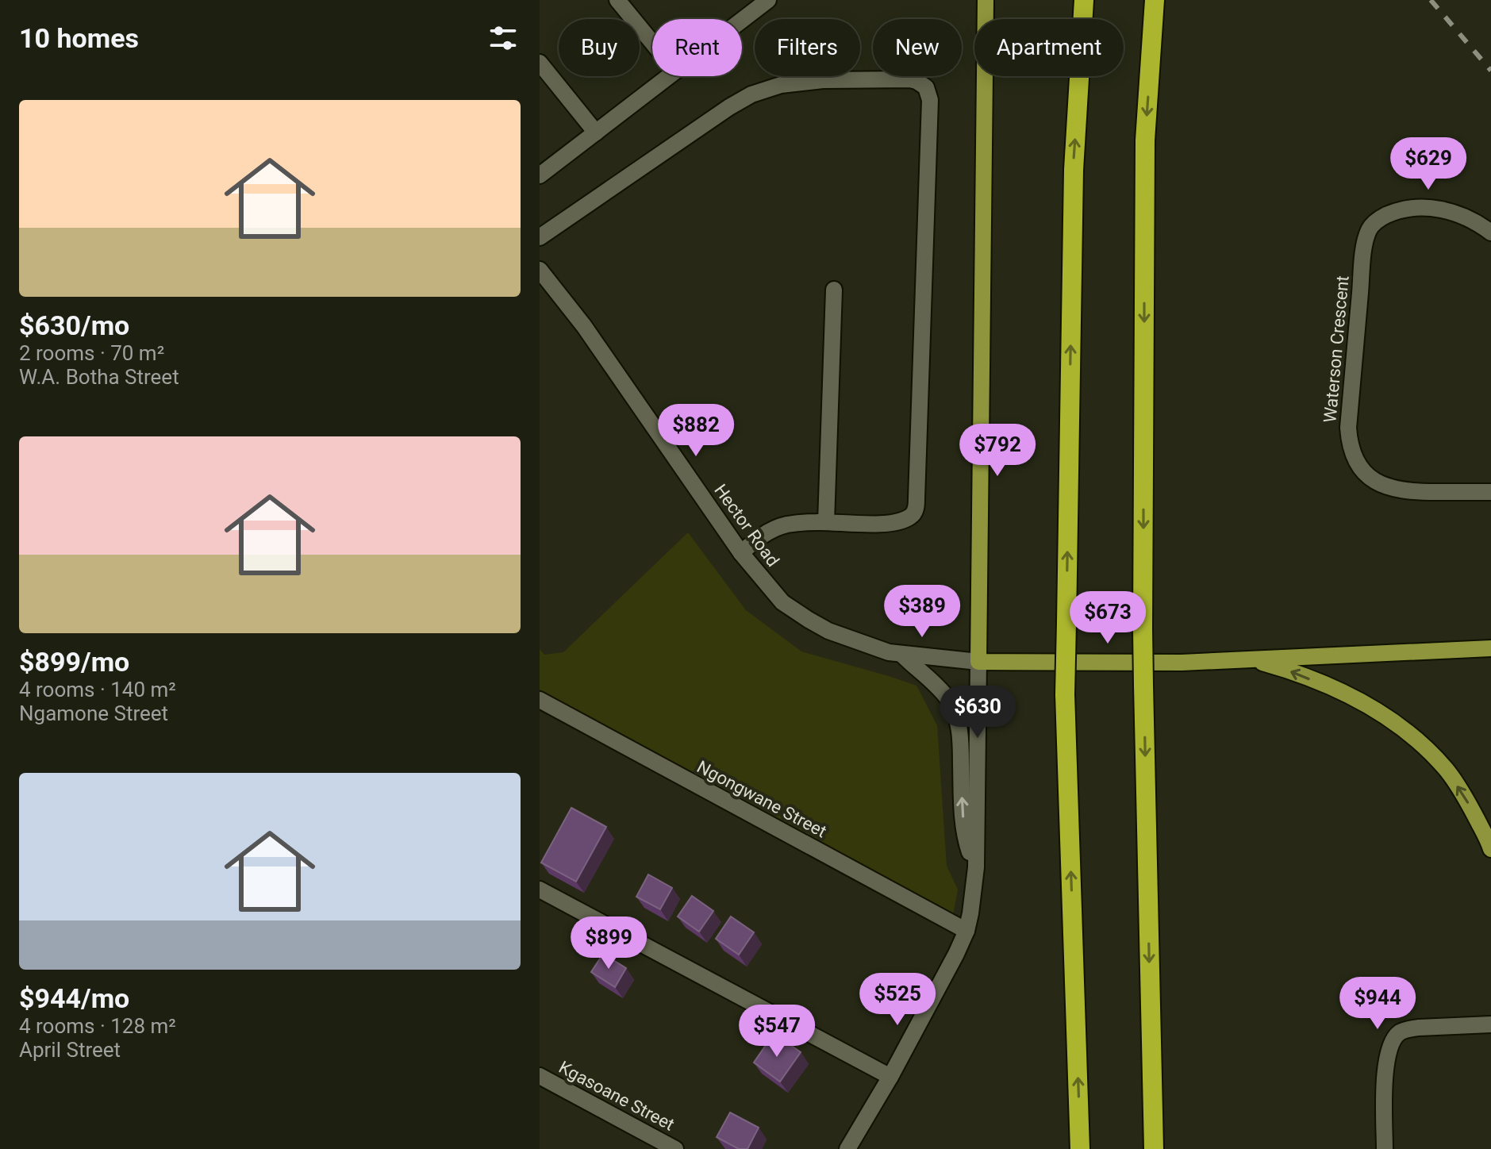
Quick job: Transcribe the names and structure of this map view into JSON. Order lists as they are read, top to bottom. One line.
{"streets":{"street":["Waterson Crescent","Hector Road","Ngongwane Street","Kgasoane Street"]},"page":{"heading":"10 homes","chip":["Buy","Rent","Filters","New","Apartment"],"list":[{"name":"$630/mo","note":"2 rooms · 70 m² · W.A. Botha Street"},{"name":"$899/mo","note":"4 rooms · 140 m² · Ngamone Street"},{"name":"$944/mo","note":"4 rooms · 128 m² · April Street"}],"price":["$629","$882","$792","$389","$673","$630","$899","$525","$944","$547"]}}
